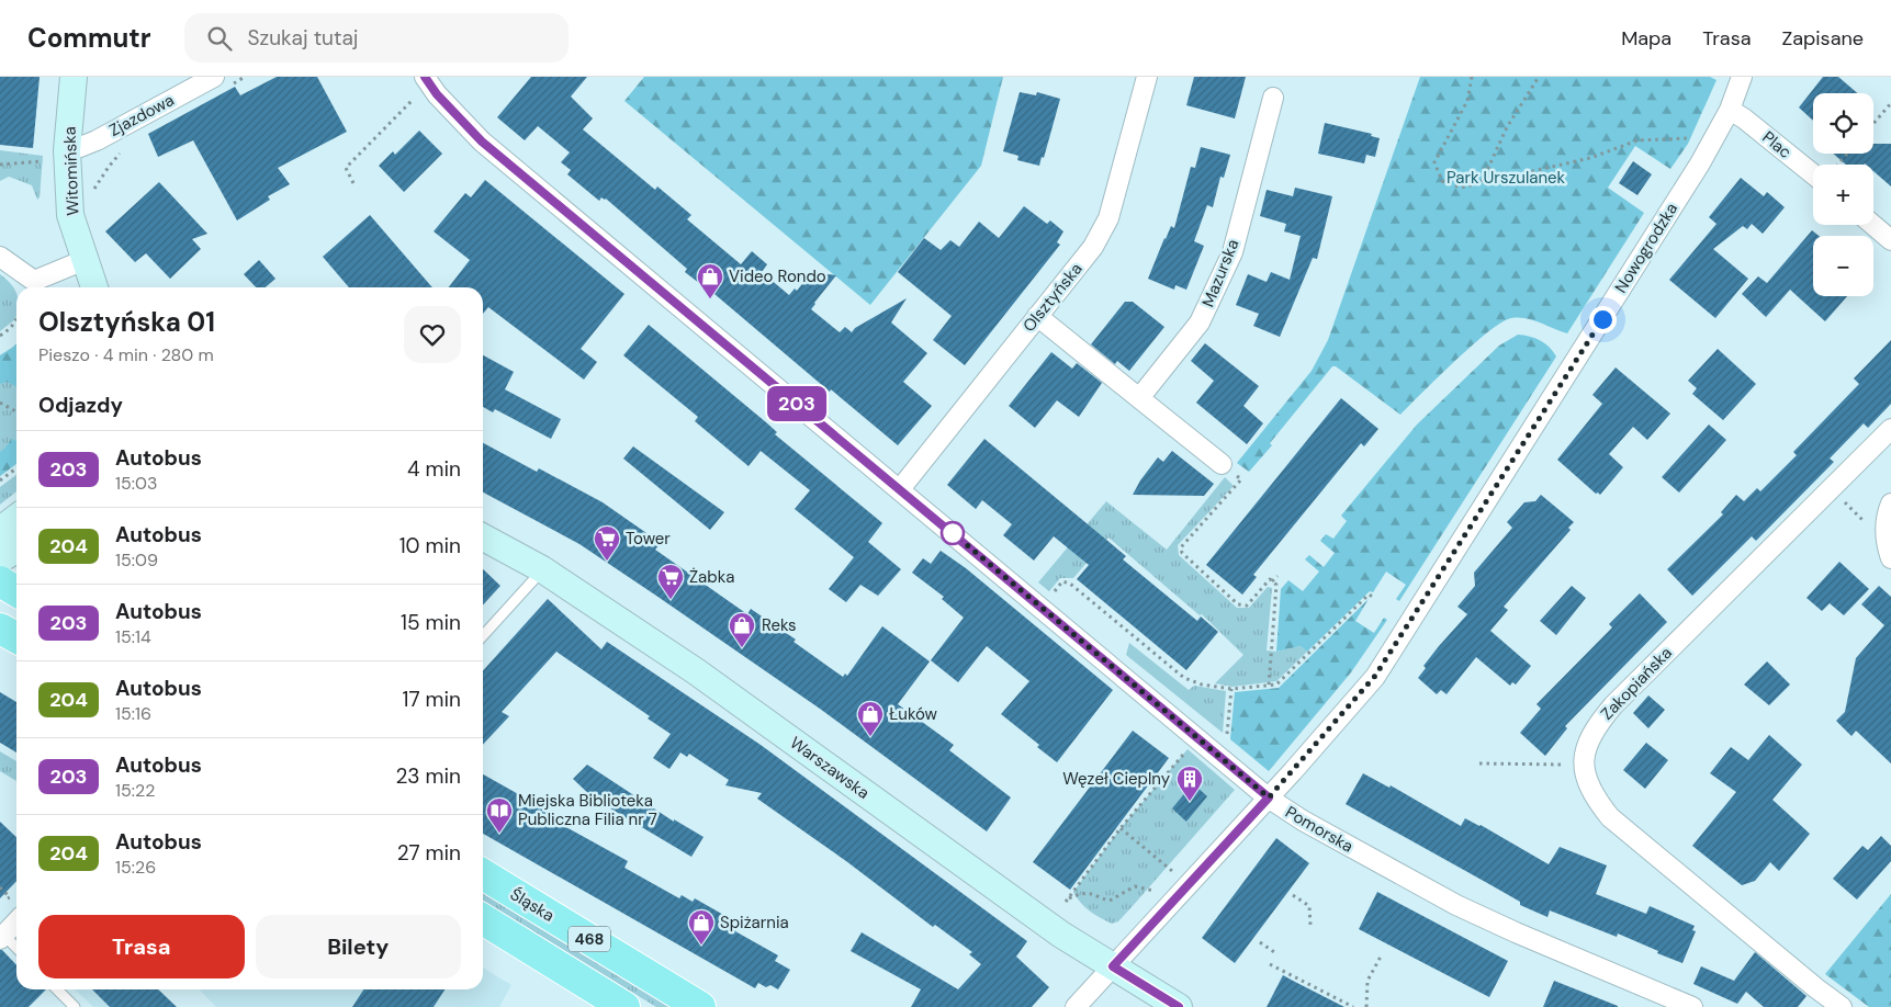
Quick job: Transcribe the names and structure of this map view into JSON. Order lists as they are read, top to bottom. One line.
{"streets":{"main road":["Śląska","468"],"street":["Zjazdowa","Plac","Witomińska","Nowogrodzka","Mazurska","Olsztyńska","Zakopiańska","Warszawska","Pomorska"]},"crossings":[["Zjazdowa","Witomińska"],["Plac","Nowogrodzka"],["Nowogrodzka","Warszawska"],["Nowogrodzka","Pomorska"],["Olsztyńska","Pomorska"]],"parks":["Park Urszulanek"],"places":{"shop":["Video Rondo","Reks","Łuków","Spiżarnia"],"supermarket":["Tower","Żabka"],"building":["Węzeł Cieplny"],"library":["Miejska Biblioteka Publiczna Filia nr 7"]},"lines":["bus line 203"],"page":{"header":"Commutr","search":"Szukaj tutaj","nav":["Mapa","Trasa","Zapisane"],"on_map":"203","map_buttons":["+","−"],"heading":[["Olsztyńska 01","Pieszo · 4 min · 280 m"],"Odjazdy"],"list":[{"mark":"203","name":"Autobus","note":"15:03","value":"4 min"},{"mark":"204","name":"Autobus","note":"15:09","value":"10 min"},{"mark":"203","name":"Autobus","note":"15:14","value":"15 min"},{"mark":"204","name":"Autobus","note":"15:16","value":"17 min"},{"mark":"203","name":"Autobus","note":"15:22","value":"23 min"},{"mark":"204","name":"Autobus","note":"15:26","value":"27 min"}],"buttons":["Trasa","Bilety"]}}
